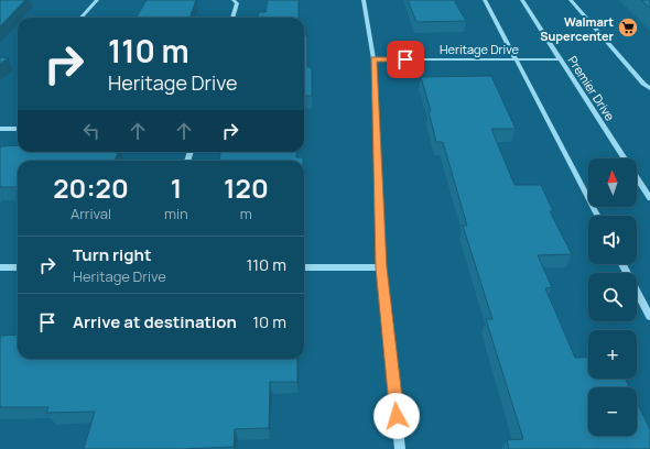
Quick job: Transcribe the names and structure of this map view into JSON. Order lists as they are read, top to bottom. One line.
{"streets":{"street":["Heritage Drive","Premier Drive"]},"crossings":[["Heritage Drive","Premier Drive"]],"places":{"supermarket":["Walmart Supercenter"]},"north":"top","page":{"turn":["110 m","Heritage Drive"],"map_buttons":["+","−"],"eta":["20:20","Arrival","1","min","120","m"],"list":[{"name":"Turn right","note":"Heritage Drive","value":"110 m"},{"name":"Arrive at destination","value":"10 m"}]}}
